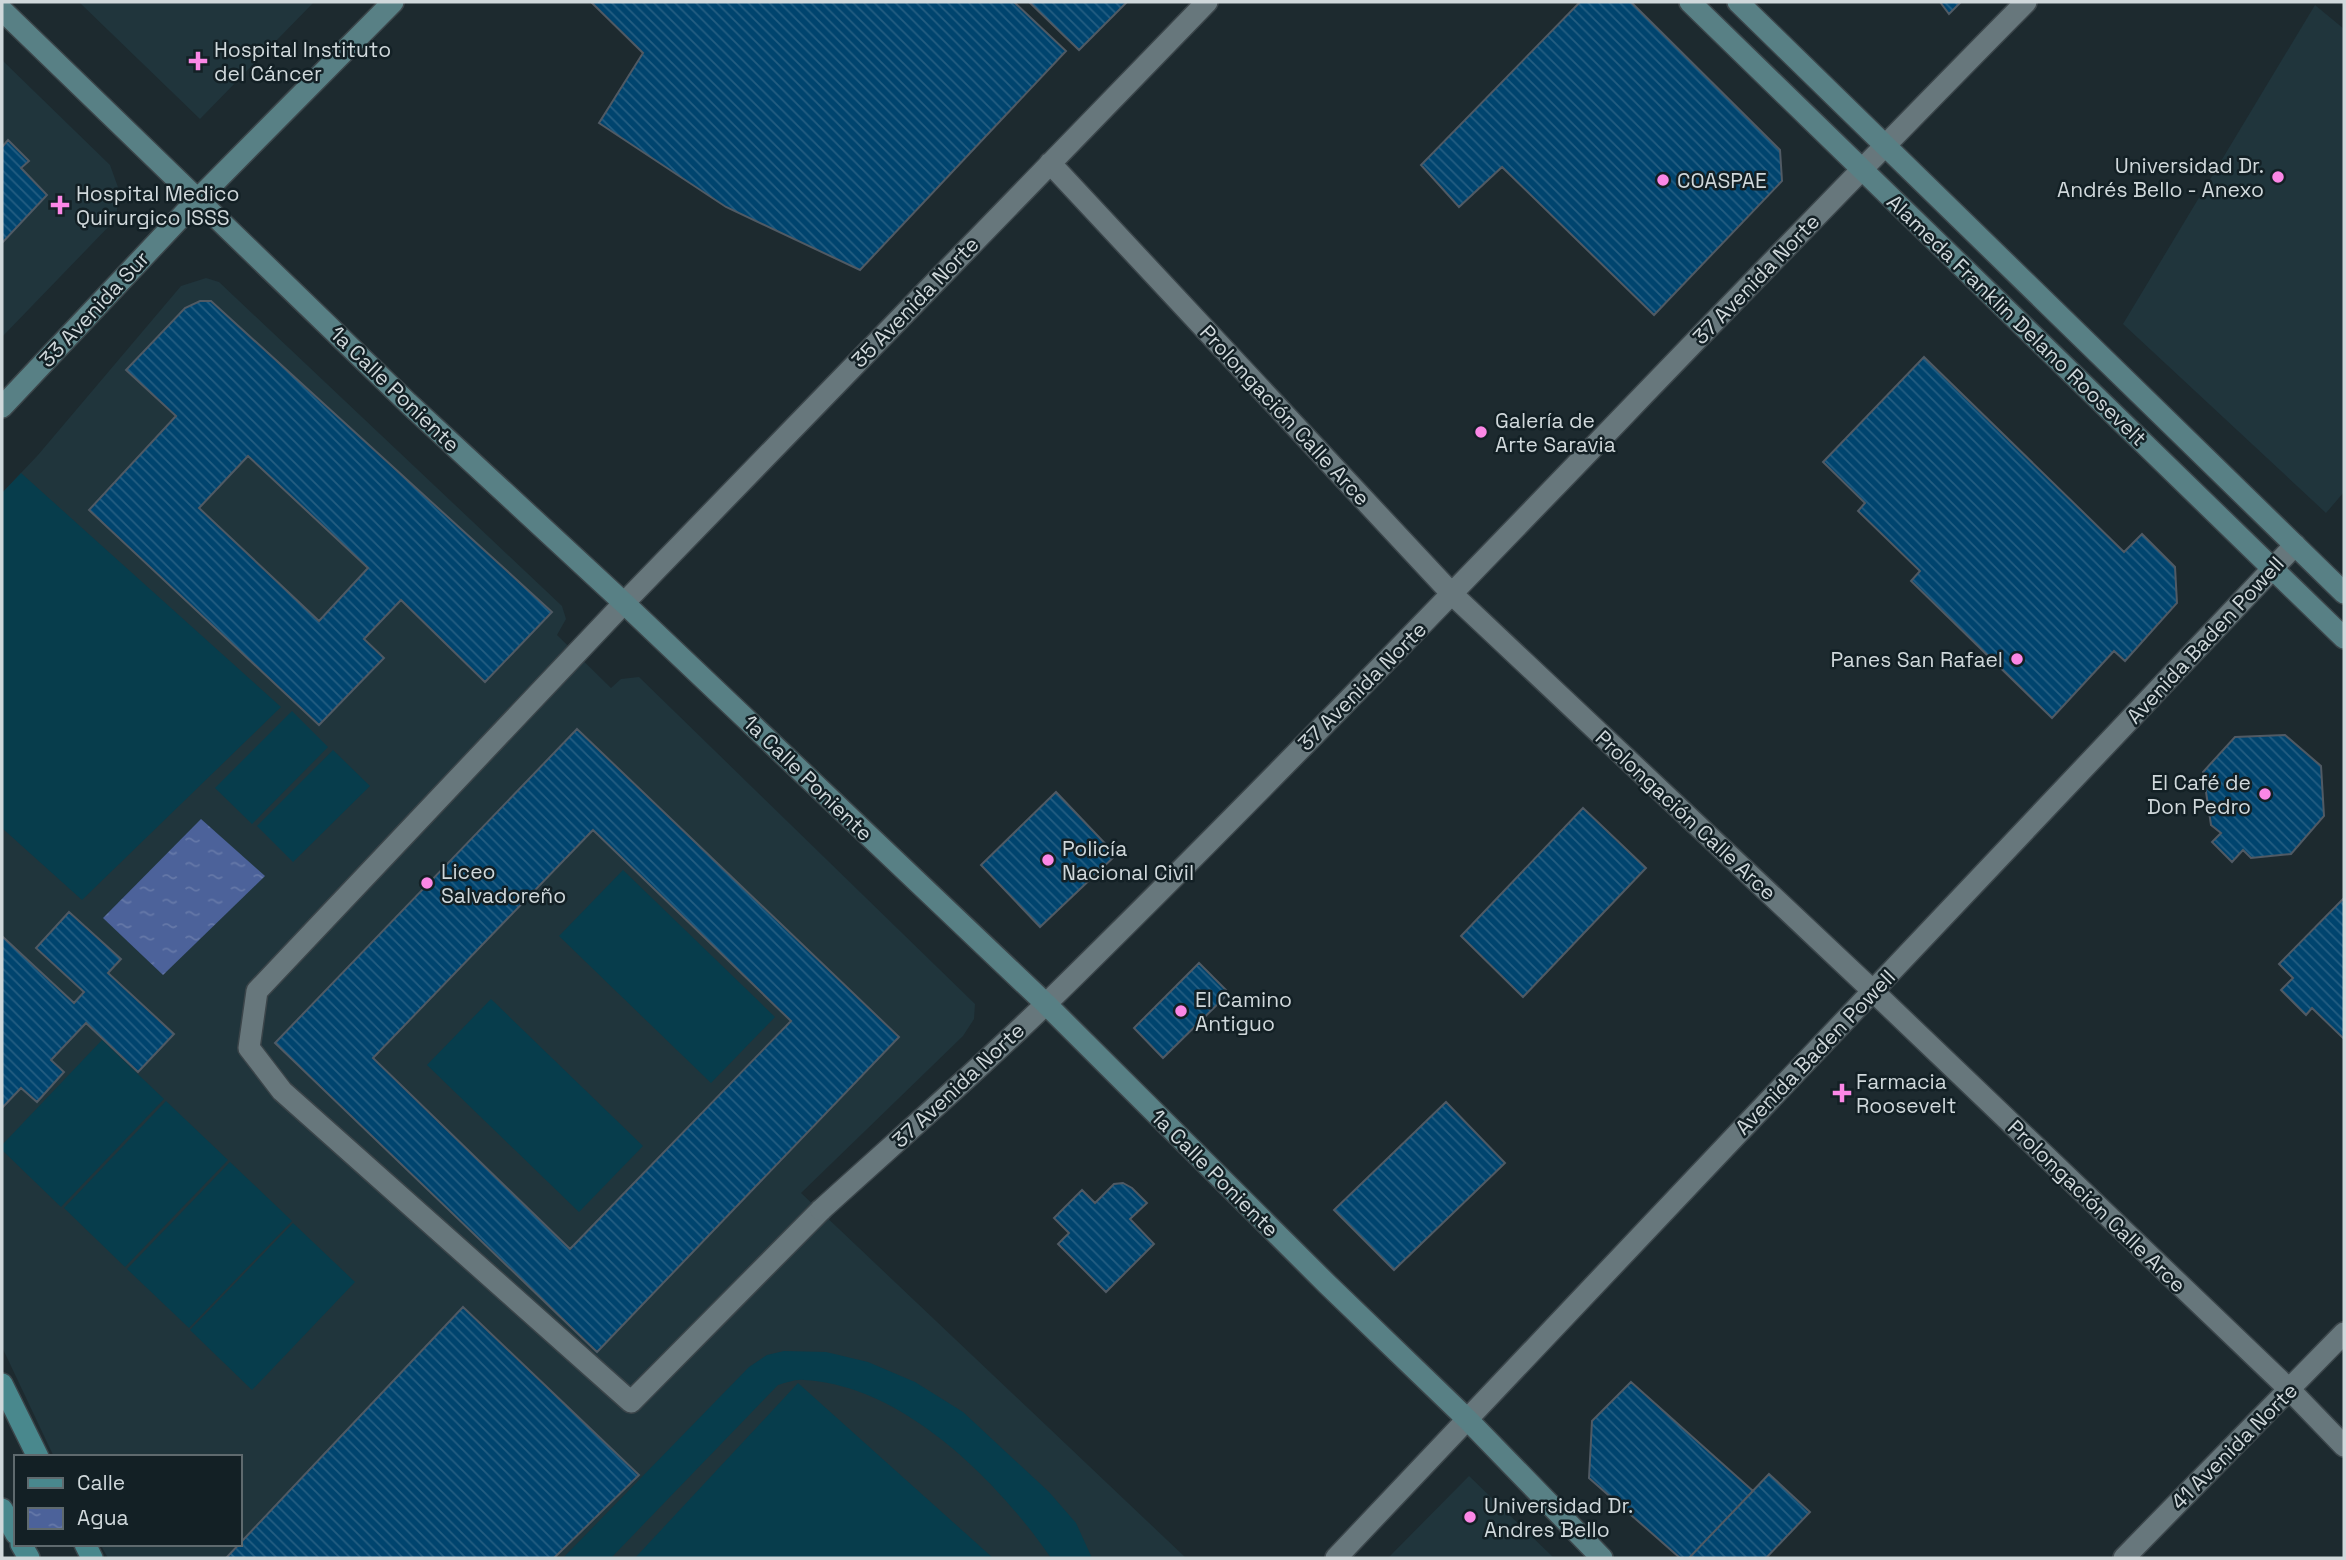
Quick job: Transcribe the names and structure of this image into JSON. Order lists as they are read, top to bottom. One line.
{"streets":{"street":["37 Avenida Norte","35 Avenida Norte","33 Avenida Sur","Alameda Franklin Delano Roosevelt","1a Calle Poniente","Prolongación Calle Arce","Avenida Baden Powell","41 Avenida Norte"]},"crossings":[["37 Avenida Norte","35 Avenida Norte"],["37 Avenida Norte","Alameda Franklin Delano Roosevelt"],["37 Avenida Norte","1a Calle Poniente"],["37 Avenida Norte","Prolongación Calle Arce"],["35 Avenida Norte","1a Calle Poniente"],["35 Avenida Norte","Prolongación Calle Arce"],["33 Avenida Sur","1a Calle Poniente"],["Alameda Franklin Delano Roosevelt","Avenida Baden Powell"],["1a Calle Poniente","Avenida Baden Powell"],["Prolongación Calle Arce","Avenida Baden Powell"],["Prolongación Calle Arce","41 Avenida Norte"]],"places":{"health":["Hospital Instituto del Cáncer","Hospital Medico Quirurgico ISSS","Farmacia Roosevelt"],"other":["Universidad Dr. Andrés Bello - Anexo","COASPAE","Galería de Arte Saravia","Panes San Rafael","El Café de Don Pedro","Policía Nacional Civil","Liceo Salvadoreño","El Camino Antiguo","Universidad Dr. Andres Bello"]},"legend":["Calle","Agua"]}
